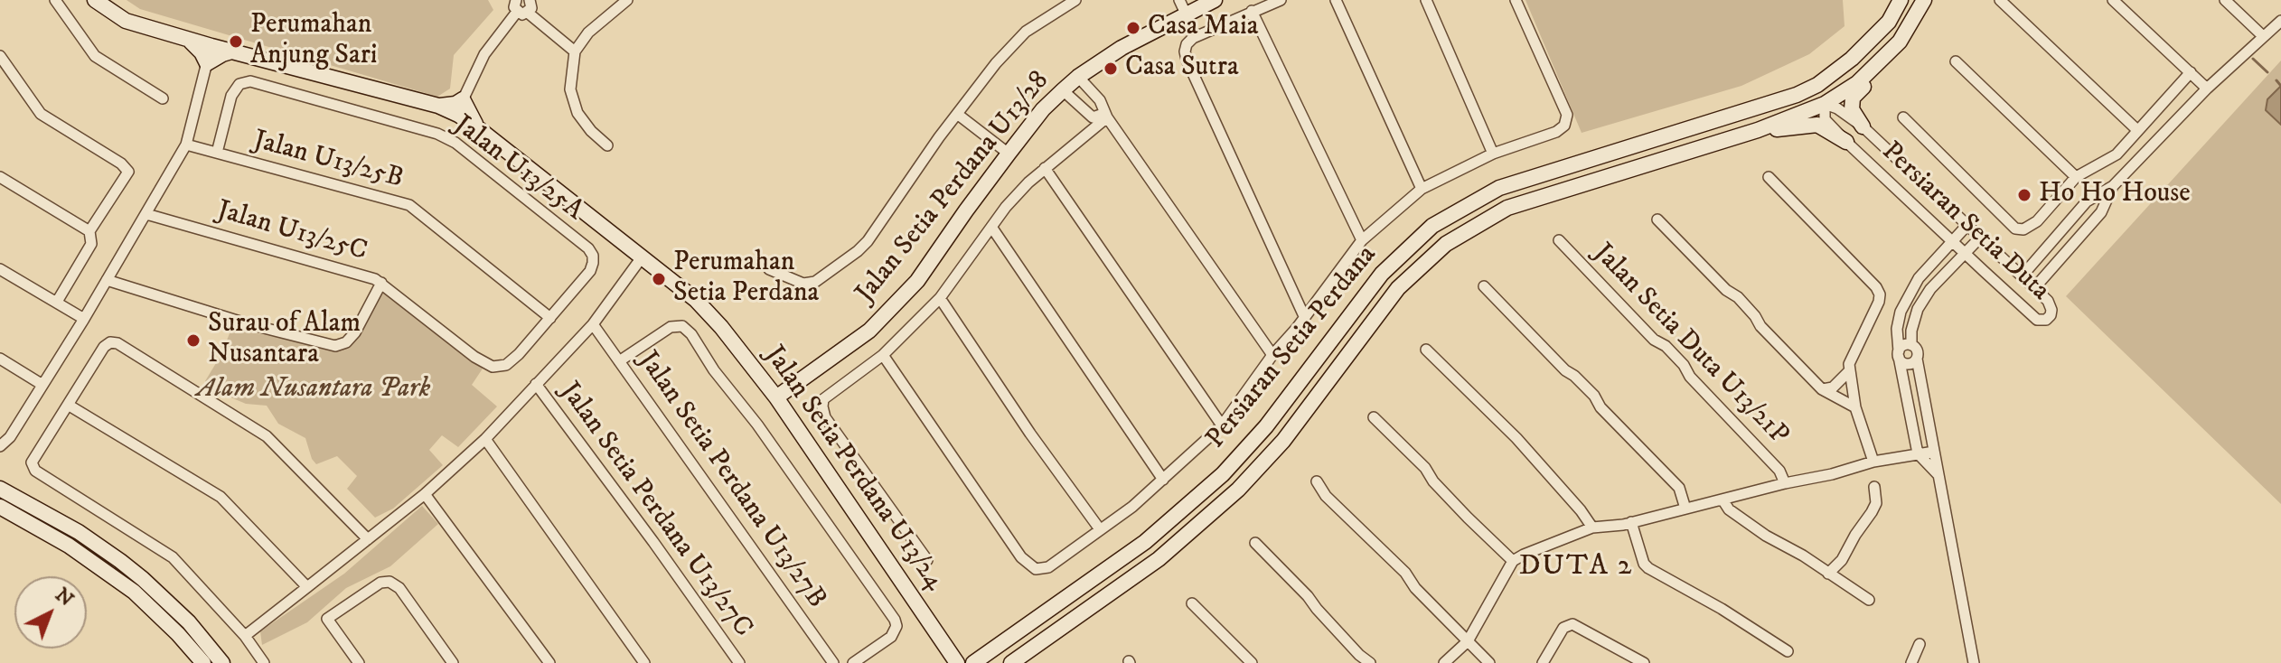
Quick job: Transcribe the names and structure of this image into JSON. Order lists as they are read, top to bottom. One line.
{"streets":{"main road":["Jalan Setia Perdana U13/28","Persiaran Setia Perdana","Jalan Setia Perdana U13/24"],"street":["Jalan U13/25B","Jalan U13/25A","Persiaran Setia Duta","Jalan U13/25C","Jalan Setia Duta U13/21P","Jalan Setia Perdana U13/27B","Jalan Setia Perdana U13/27C"]},"crossings":[["Jalan U13/25B","Jalan U13/25A"],["Jalan U13/25B","Jalan U13/25C"],["Jalan U13/25A","Jalan U13/25C"],["Jalan Setia Perdana U13/28","Jalan Setia Perdana U13/24"],["Persiaran Setia Duta","Persiaran Setia Perdana"]],"districts":["DUTA 2"],"parks":["Alam Nusantara Park"],"places":["Casa Maia","Perumahan Anjung Sari","Casa Sutra","Ho Ho House","Perumahan Setia Perdana","Surau of Alam Nusantara"],"north":"top right"}
